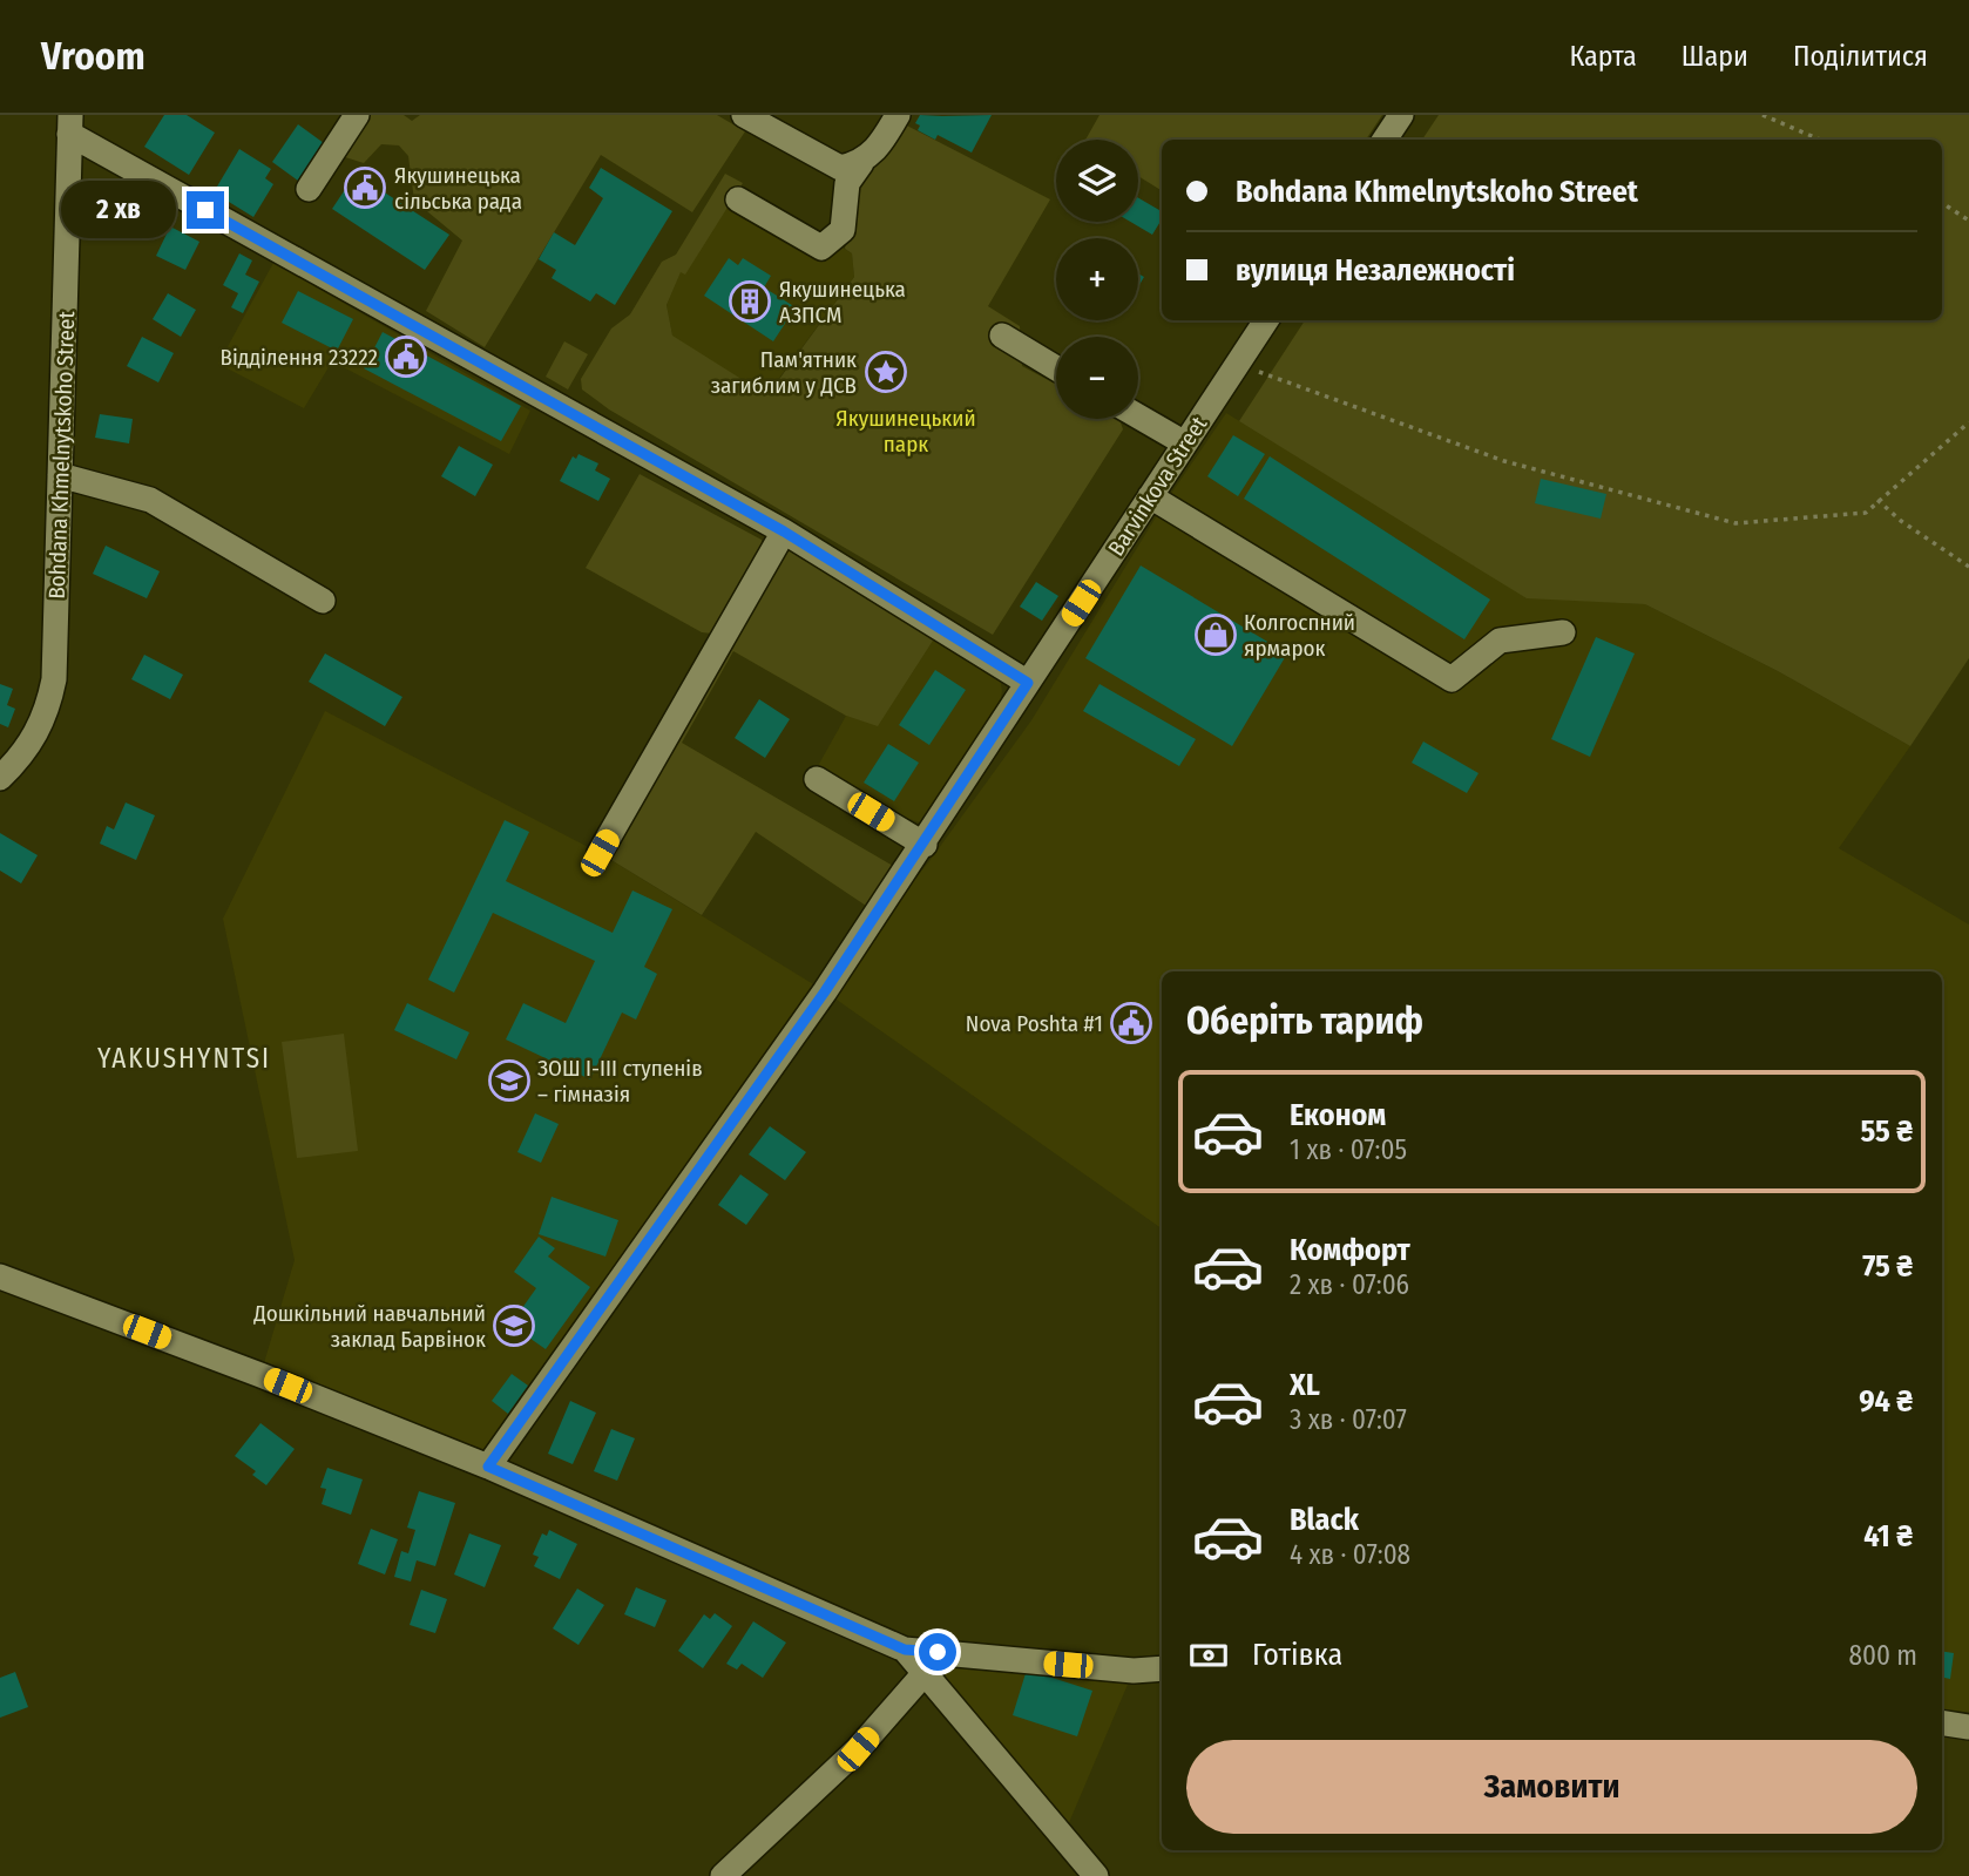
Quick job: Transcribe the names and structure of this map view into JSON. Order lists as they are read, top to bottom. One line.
{"streets":{"street":["Bohdana Khmelnytskoho Street","Barvinkova Street"]},"districts":["YAKUSHYNTSI"],"parks":["Якушинецький парк"],"places":{"public building":["Якушинецька сільська рада","Відділення 23222","Nova Poshta #1"],"building":["Якушинецька АЗПСМ"],"place":["Пам'ятник загиблим у ДСВ"],"shop":["Колгоспний ярмарок"],"school or university":["ЗОШ І-ІІІ ступенів – гімназія","Дошкільний навчальний заклад Барвінок"]},"page":{"header":"Vroom","nav":["Карта","Шари","Поділитися"],"map_buttons":["+","−"],"banner":["Bohdana Khmelnytskoho Street","вулиця Незалежності"],"bubble":"2 хв","heading":"Оберіть тариф","list":[{"name":"Економ","note":"1 хв · 07:05","value":"55 ₴"},{"name":"Комфорт","note":"2 хв · 07:06","value":"75 ₴"},{"name":"XL","note":"3 хв · 07:07","value":"94 ₴"},{"name":"Black","note":"4 хв · 07:08","value":"41 ₴"}],"pay":["Готівка","800 m"],"buttons":"Замовити"}}
